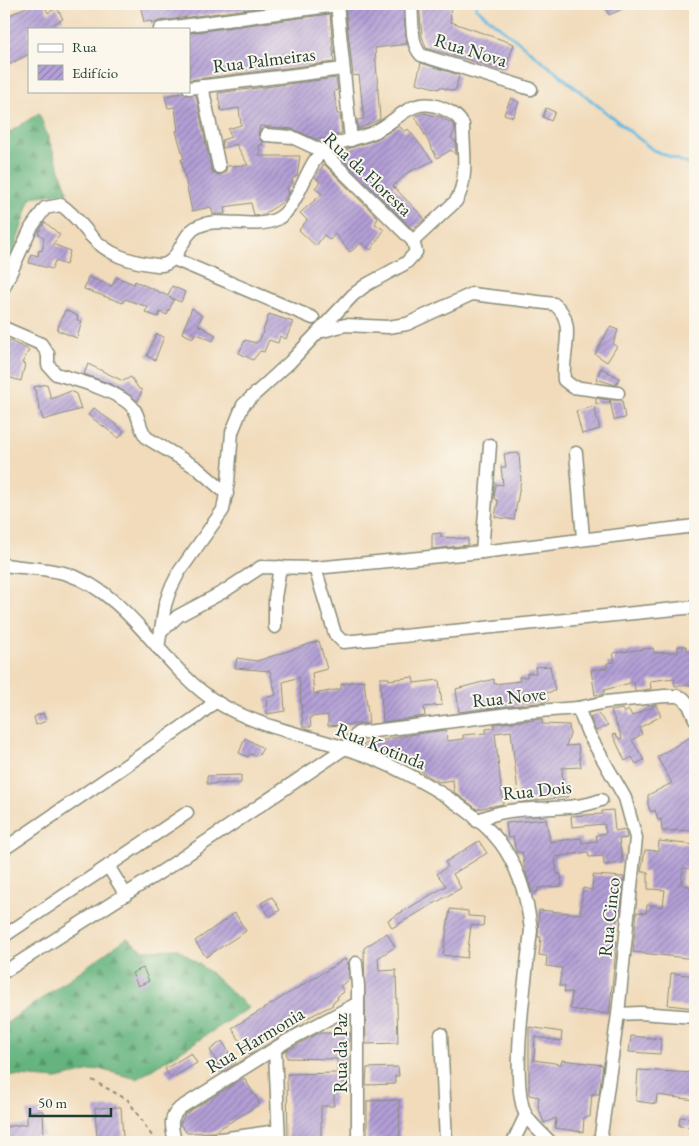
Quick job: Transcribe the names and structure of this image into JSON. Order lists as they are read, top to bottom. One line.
{"streets":{"street":["Rua Nova","Rua Palmeiras","Rua da Floresta","Rua Nove","Rua Kotinda","Rua Dois","Rua Cinco","Rua Harmonia","Rua da Paz"]},"crossings":[["Rua Nove","Rua Kotinda"],["Rua Nove","Rua Cinco"],["Rua Kotinda","Rua Dois"],["Rua Harmonia","Rua da Paz"]],"legend":["Rua","Edifício"],"scale_bar":"50 m"}
